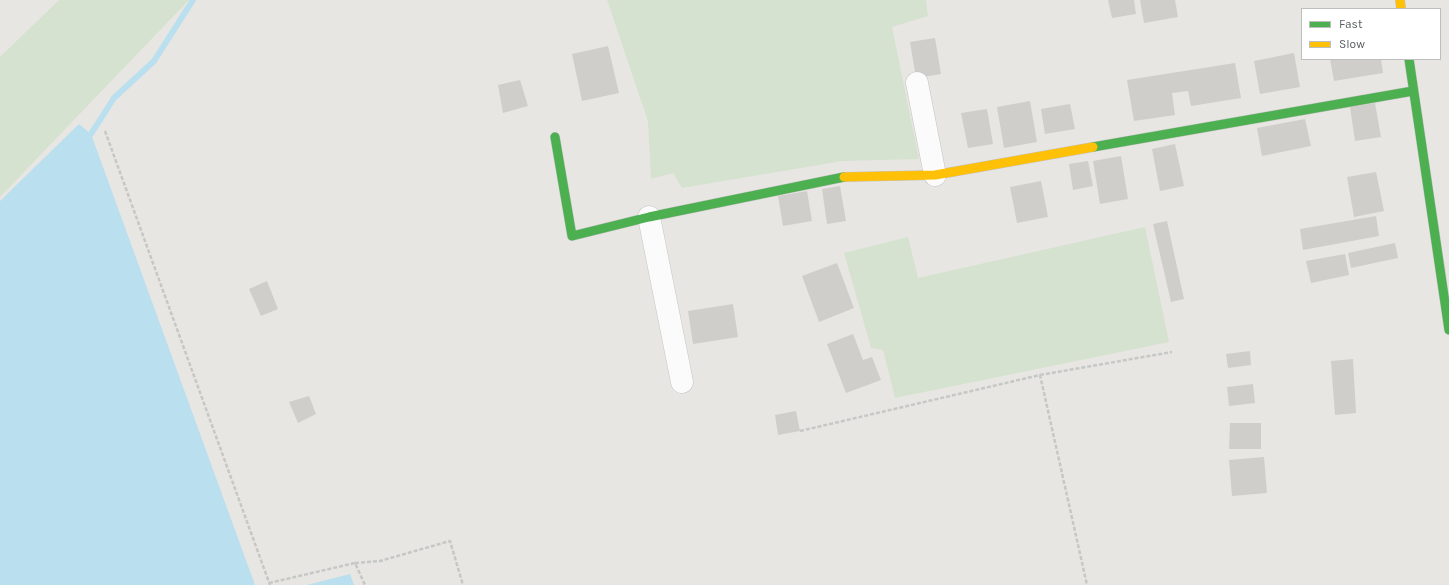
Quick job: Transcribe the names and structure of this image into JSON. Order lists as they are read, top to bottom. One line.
{"legend":["Fast","Slow"]}
